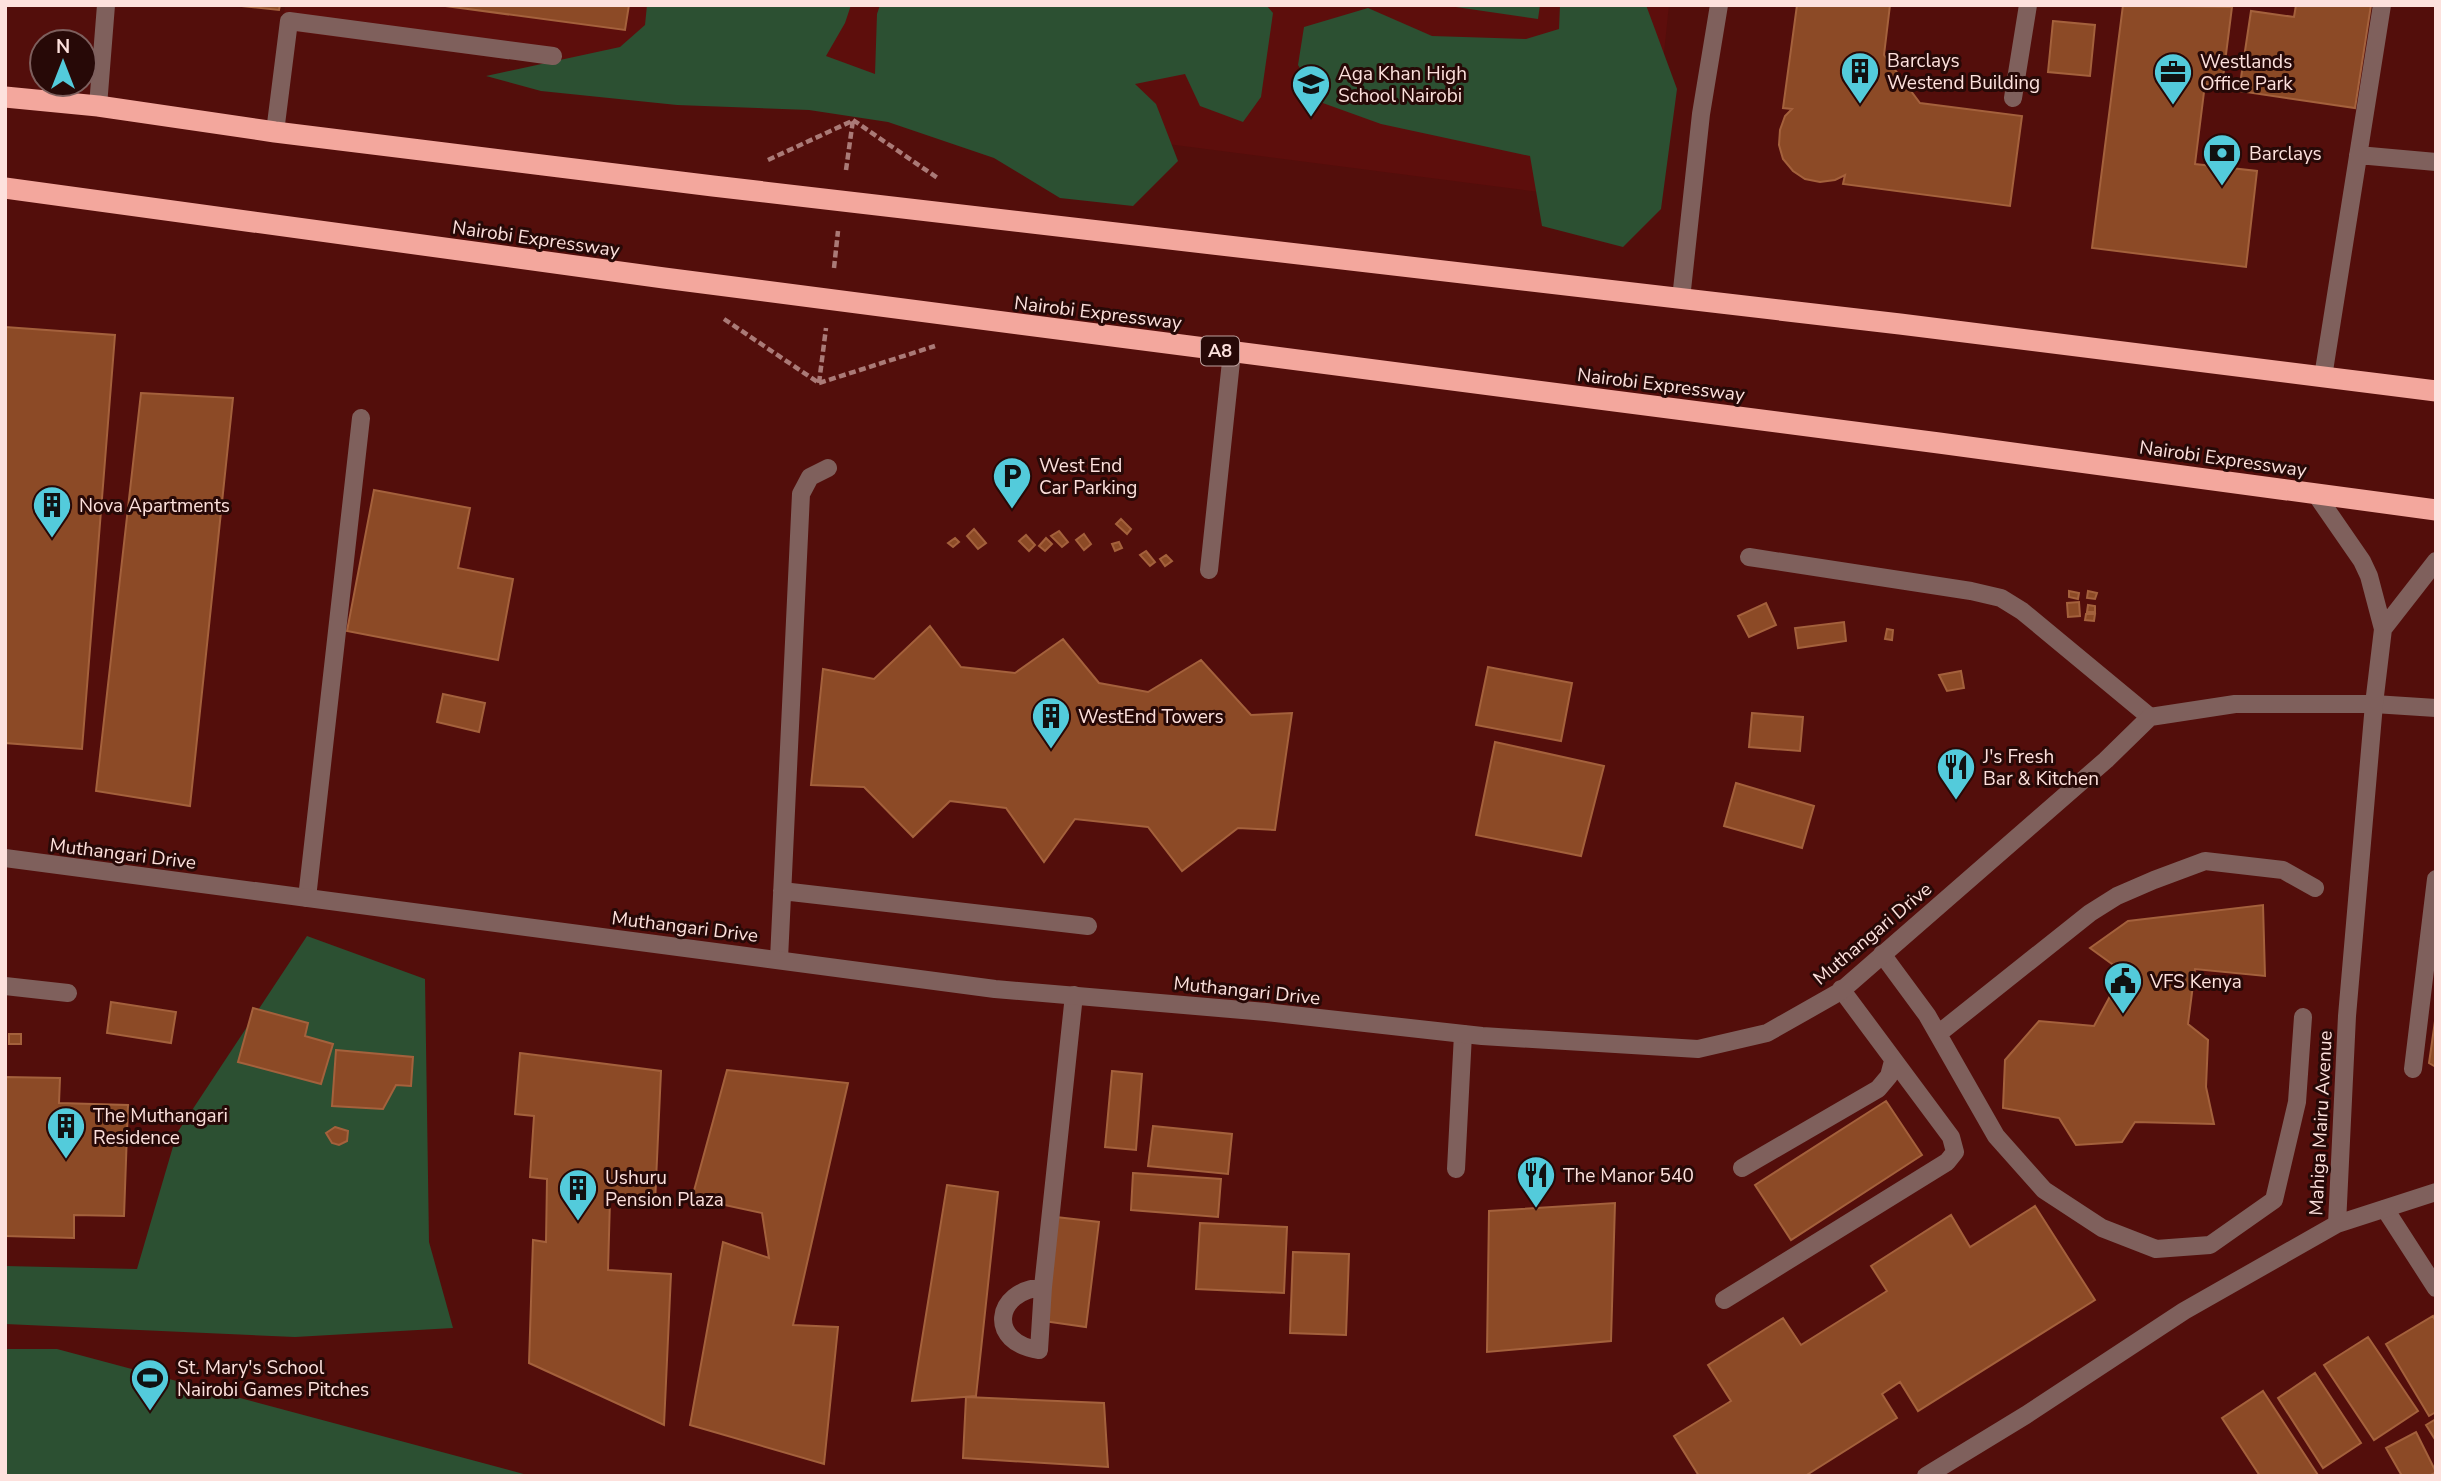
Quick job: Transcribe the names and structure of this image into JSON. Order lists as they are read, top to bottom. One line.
{"streets":{"highway":["Nairobi Expressway","A8"],"street":["Muthangari Drive","Mahiga Mairu Avenue"]},"places":{"building":["Barclays Westend Building","Nova Apartments","WestEnd Towers","The Muthangari Residence","Ushuru Pension Plaza"],"office":["Westlands Office Park"],"school or university":["Aga Khan High School Nairobi"],"bank":["Barclays"],"parking":["West End Car Parking"],"restaurant":["J's Fresh Bar & Kitchen","The Manor 540"],"public building":["VFS Kenya"],"sports":["St. Mary's School Nairobi Games Pitches"]},"north":"top"}
